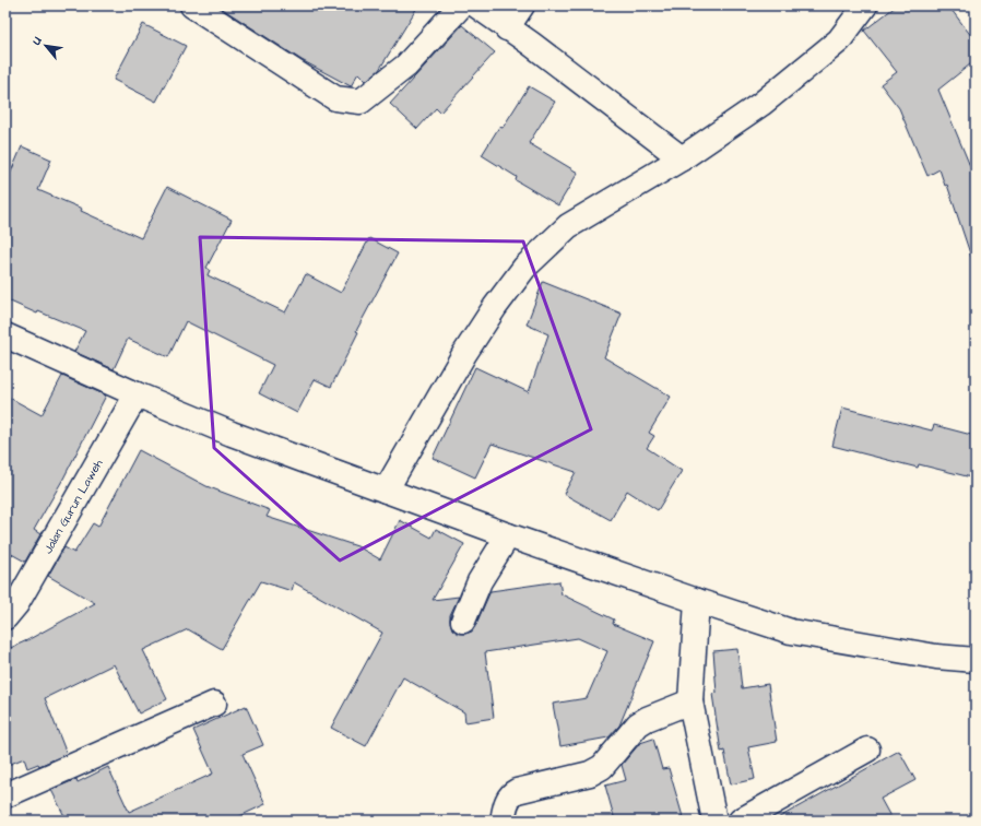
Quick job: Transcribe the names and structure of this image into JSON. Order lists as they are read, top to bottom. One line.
{"streets":{"street":["Jalan Gurun Laweh"]},"north":"top left"}
